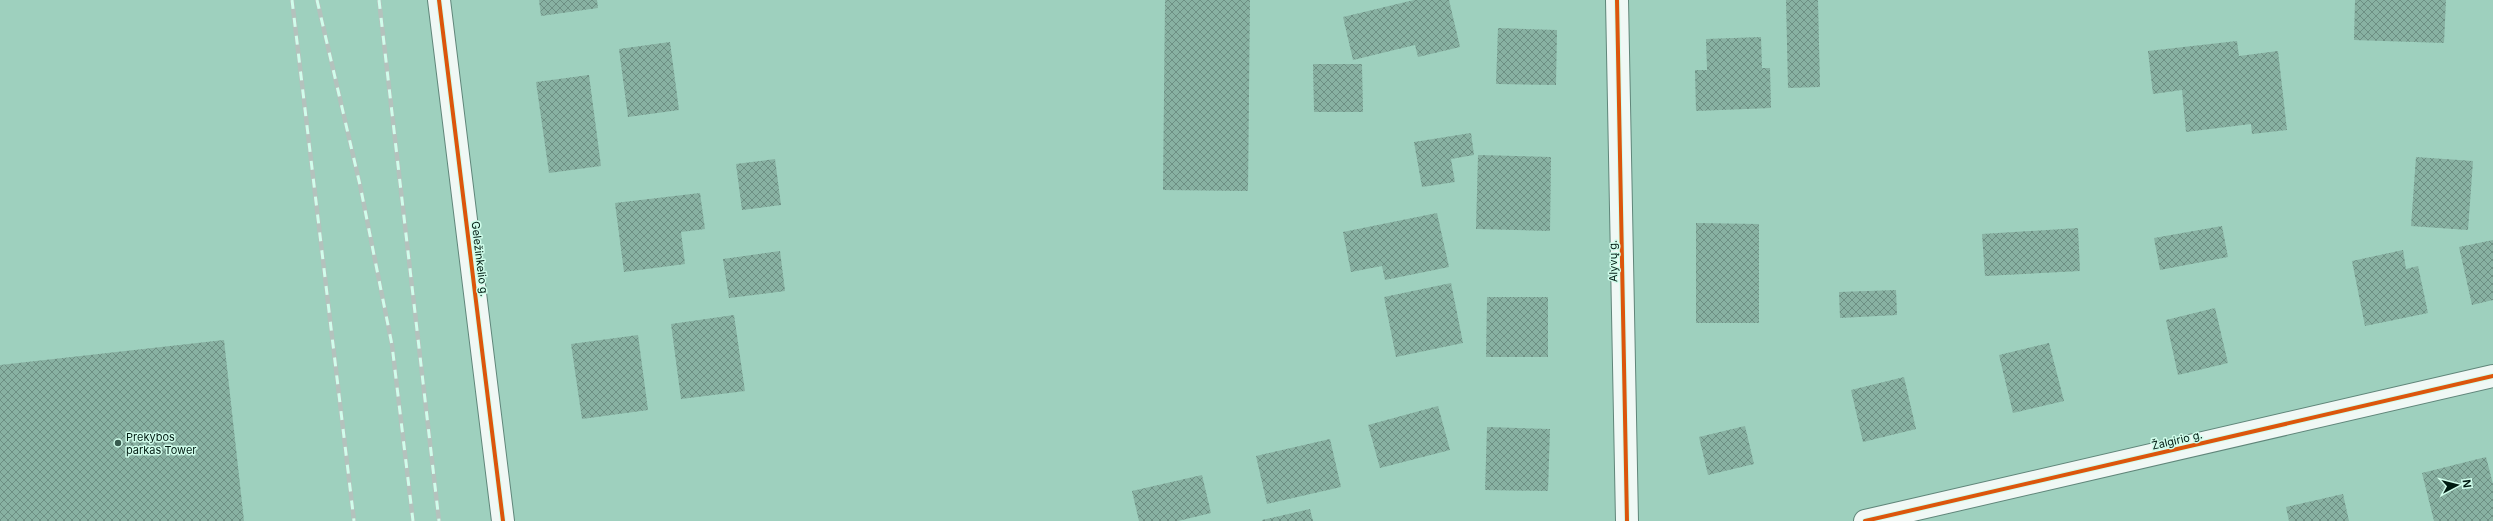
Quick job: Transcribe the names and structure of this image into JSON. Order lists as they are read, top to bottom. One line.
{"streets":{"street":["Geležinkelio g.","Alyvų g.","Žalgirio g."]},"places":["Prekybos parkas Tower"],"north":"right"}
